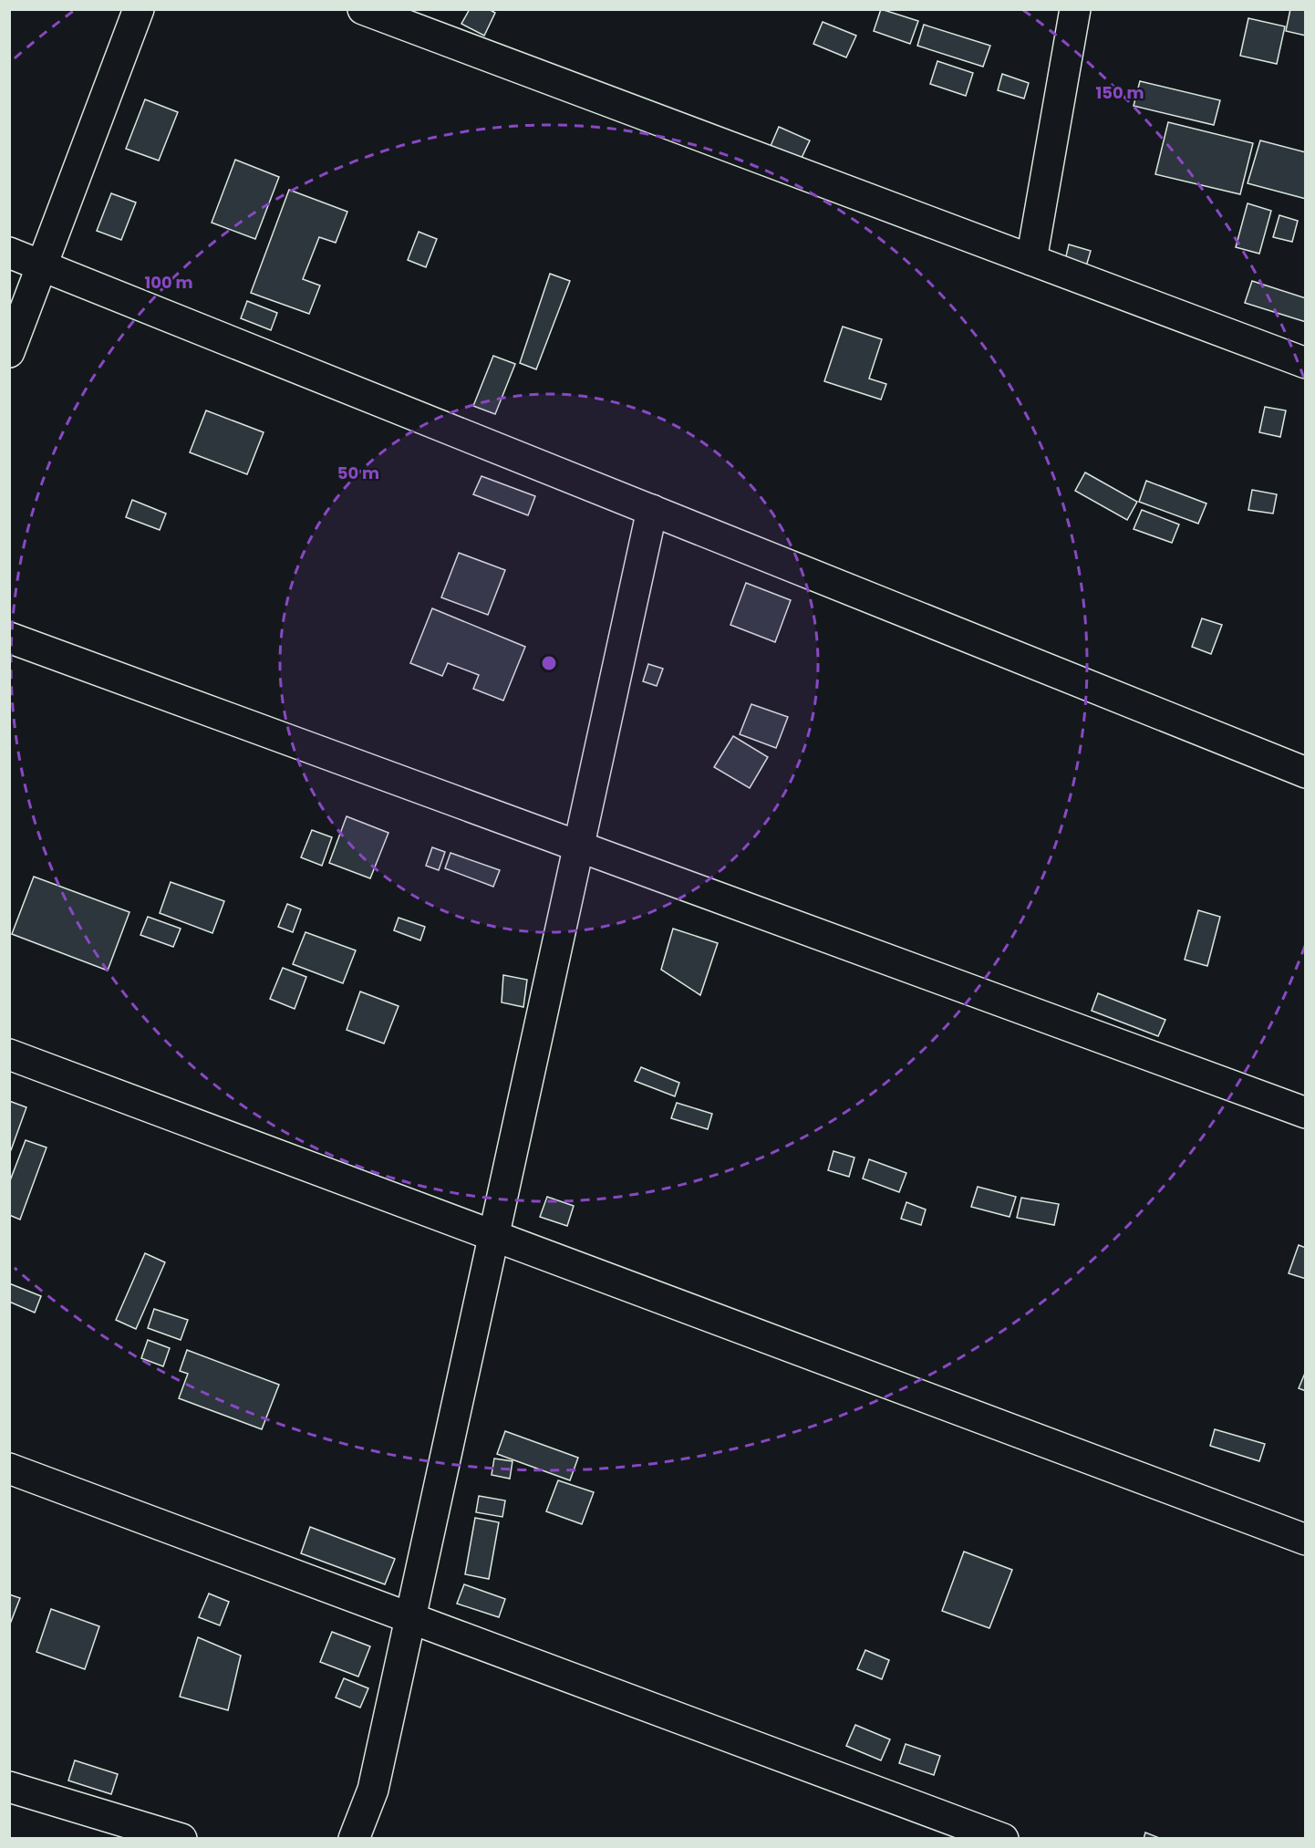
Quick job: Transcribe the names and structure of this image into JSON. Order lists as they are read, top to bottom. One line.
{"rings":["150 m","100 m","50 m"]}
